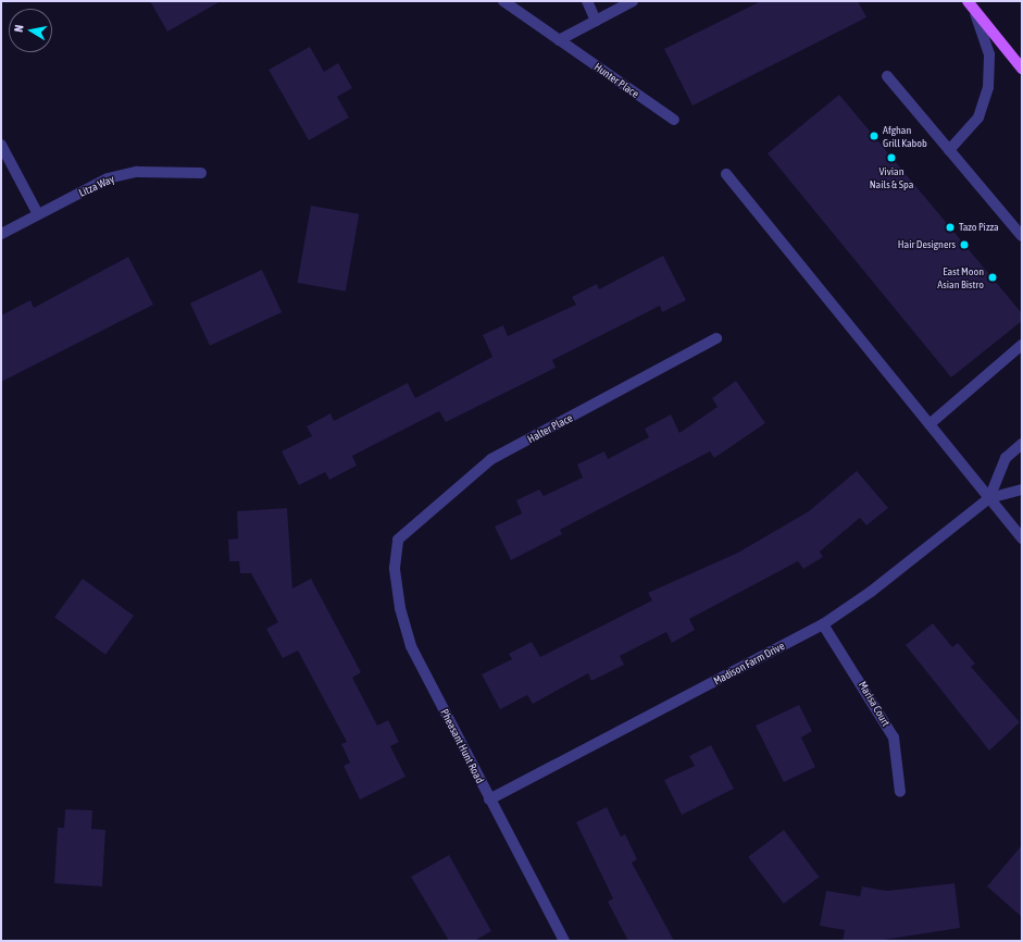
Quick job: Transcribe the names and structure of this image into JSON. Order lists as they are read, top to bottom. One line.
{"streets":{"street":["Hunter Place","Litza Way","Halter Place","Madison Farm Drive","Marisa Court","Pheasant Hunt Road"]},"crossings":[["Halter Place","Pheasant Hunt Road"],["Madison Farm Drive","Marisa Court"],["Madison Farm Drive","Pheasant Hunt Road"]],"places":["Afghan Grill Kabob","Vivian Nails & Spa","Tazo Pizza","Hair Designers","East Moon Asian Bistro"],"north":"left"}
